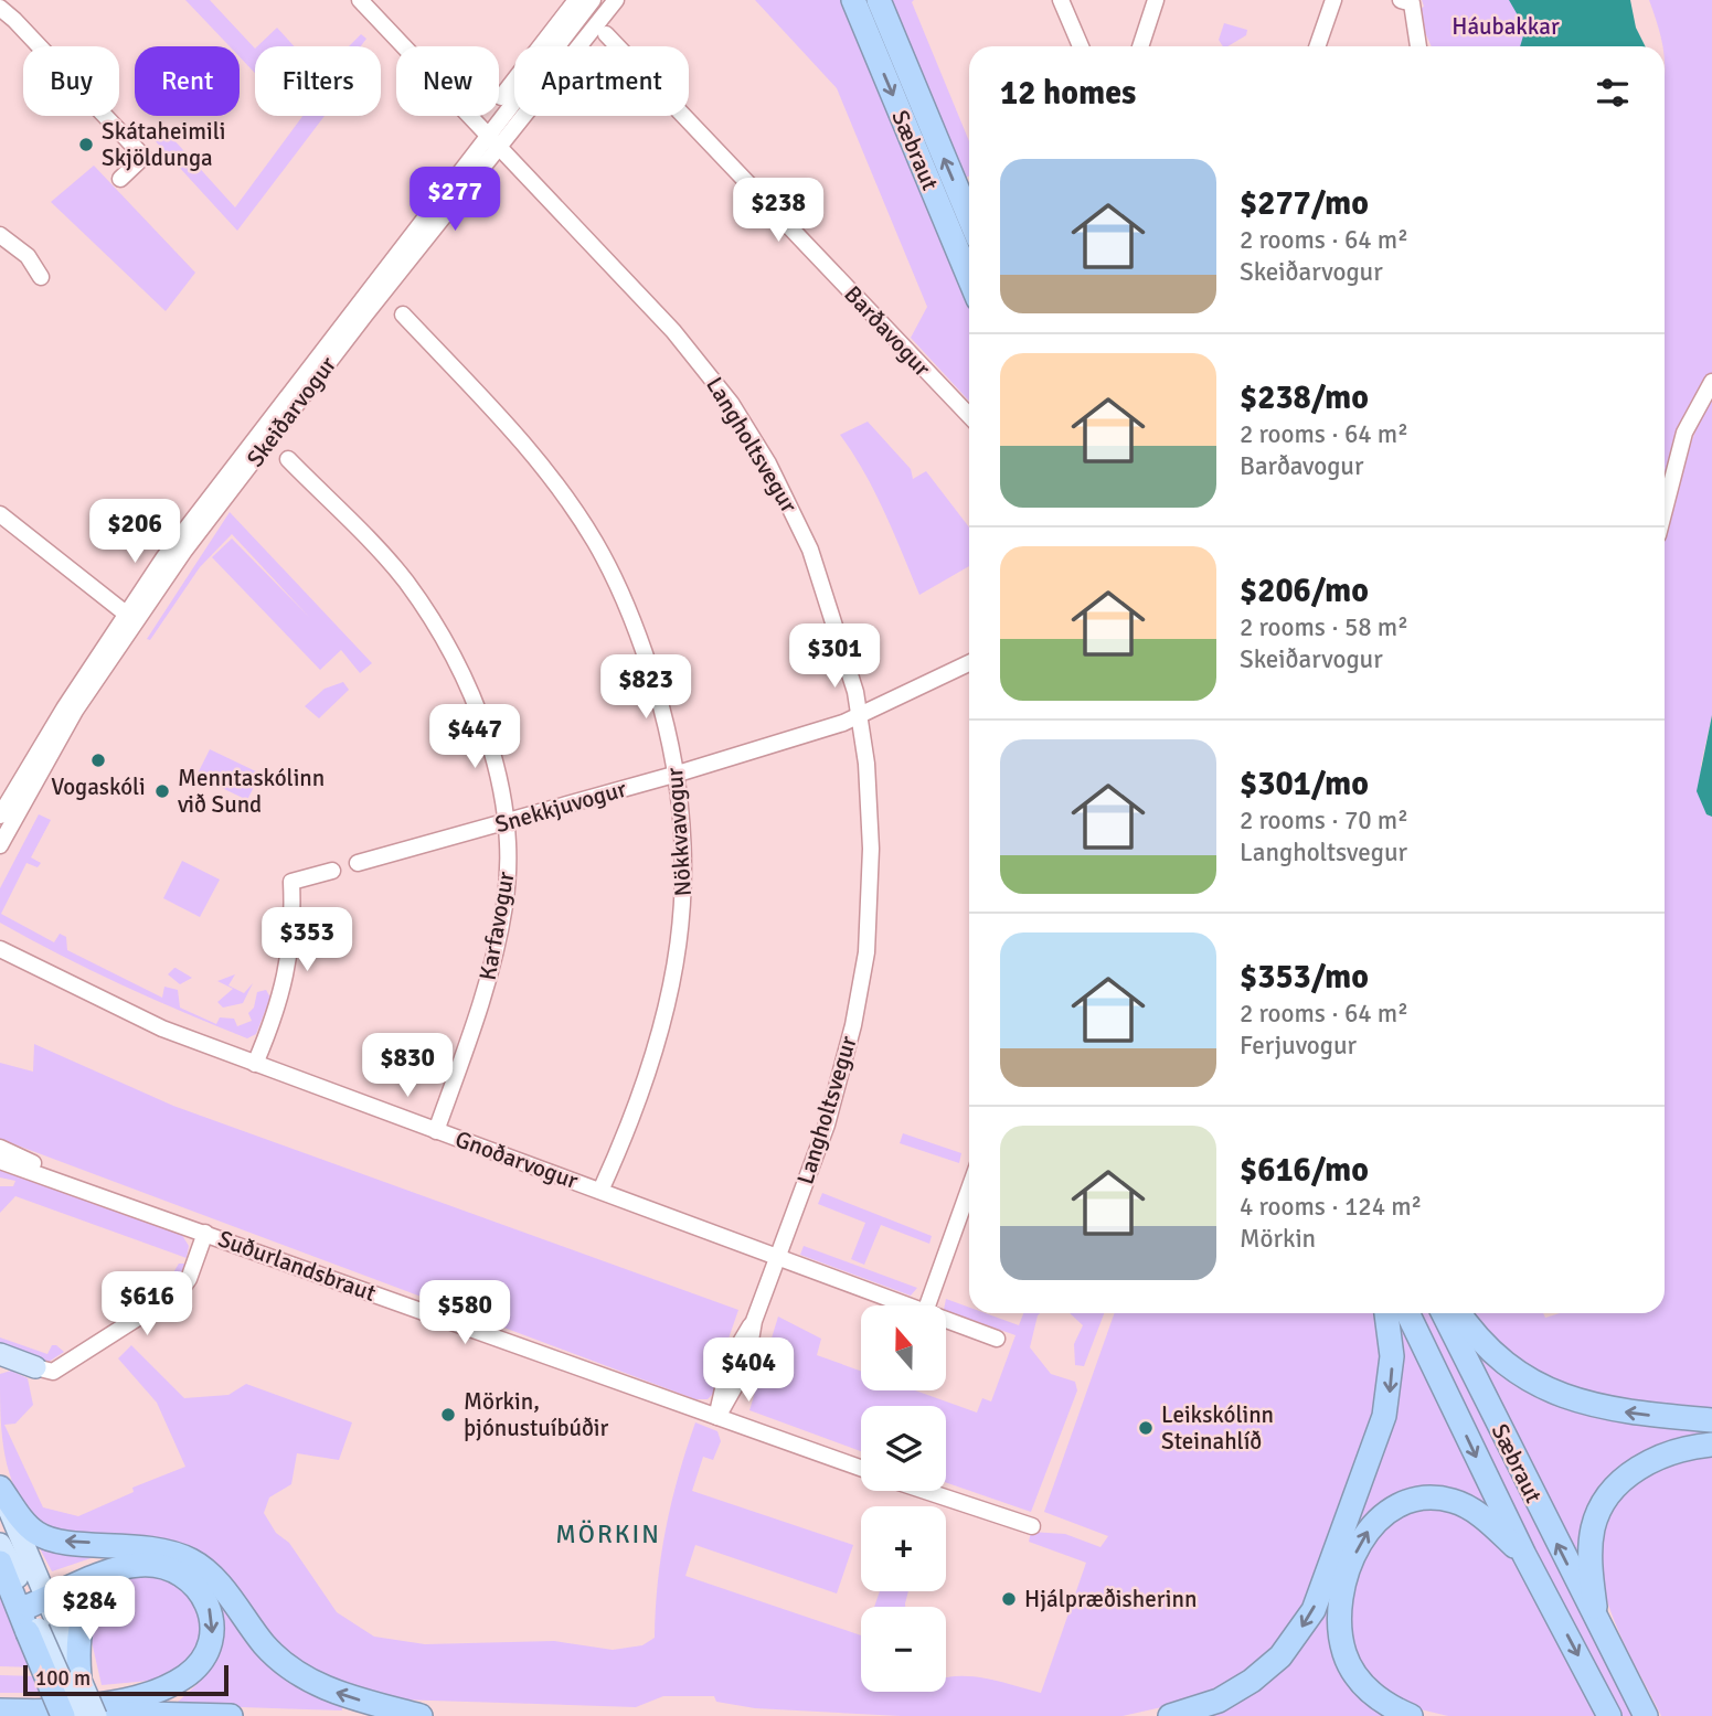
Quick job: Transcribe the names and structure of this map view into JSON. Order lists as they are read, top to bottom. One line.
{"streets":{"highway":["Sæbraut"],"street":["Barðavogur","Skeiðarvogur","Langholtsvegur","Snekkjuvogur","Nökkvavogur","Karfavogur","Gnoðarvogur","Suðurlandsbraut"]},"crossings":[["Skeiðarvogur","Langholtsvegur"],["Langholtsvegur","Snekkjuvogur"],["Langholtsvegur","Gnoðarvogur"],["Langholtsvegur","Suðurlandsbraut"],["Snekkjuvogur","Nökkvavogur"],["Snekkjuvogur","Karfavogur"],["Nökkvavogur","Gnoðarvogur"],["Karfavogur","Gnoðarvogur"]],"districts":["MÖRKIN"],"parks":["Háubakkar"],"places":["Skátaheimili Skjöldunga","Vogaskóli","Menntaskólinn við Sund","Mörkin, þjónustuíbúðir","Leikskólinn Steinahlíð","Hjálpræðisherinn"],"scale_bar":"100 m","north":"top","page":{"chip":["Buy","Rent","Filters","New","Apartment"],"heading":"12 homes","list":[{"name":"$277/mo","note":"2 rooms · 64 m² · Skeiðarvogur"},{"name":"$238/mo","note":"2 rooms · 64 m² · Barðavogur"},{"name":"$206/mo","note":"2 rooms · 58 m² · Skeiðarvogur"},{"name":"$301/mo","note":"2 rooms · 70 m² · Langholtsvegur"},{"name":"$353/mo","note":"2 rooms · 64 m² · Ferjuvogur"},{"name":"$616/mo","note":"4 rooms · 124 m² · Mörkin"}],"price":["$277","$238","$206","$301","$823","$447","$353","$830","$616","$580","$404","$284"],"map_buttons":["+","−"],"scale":"100 m"}}
